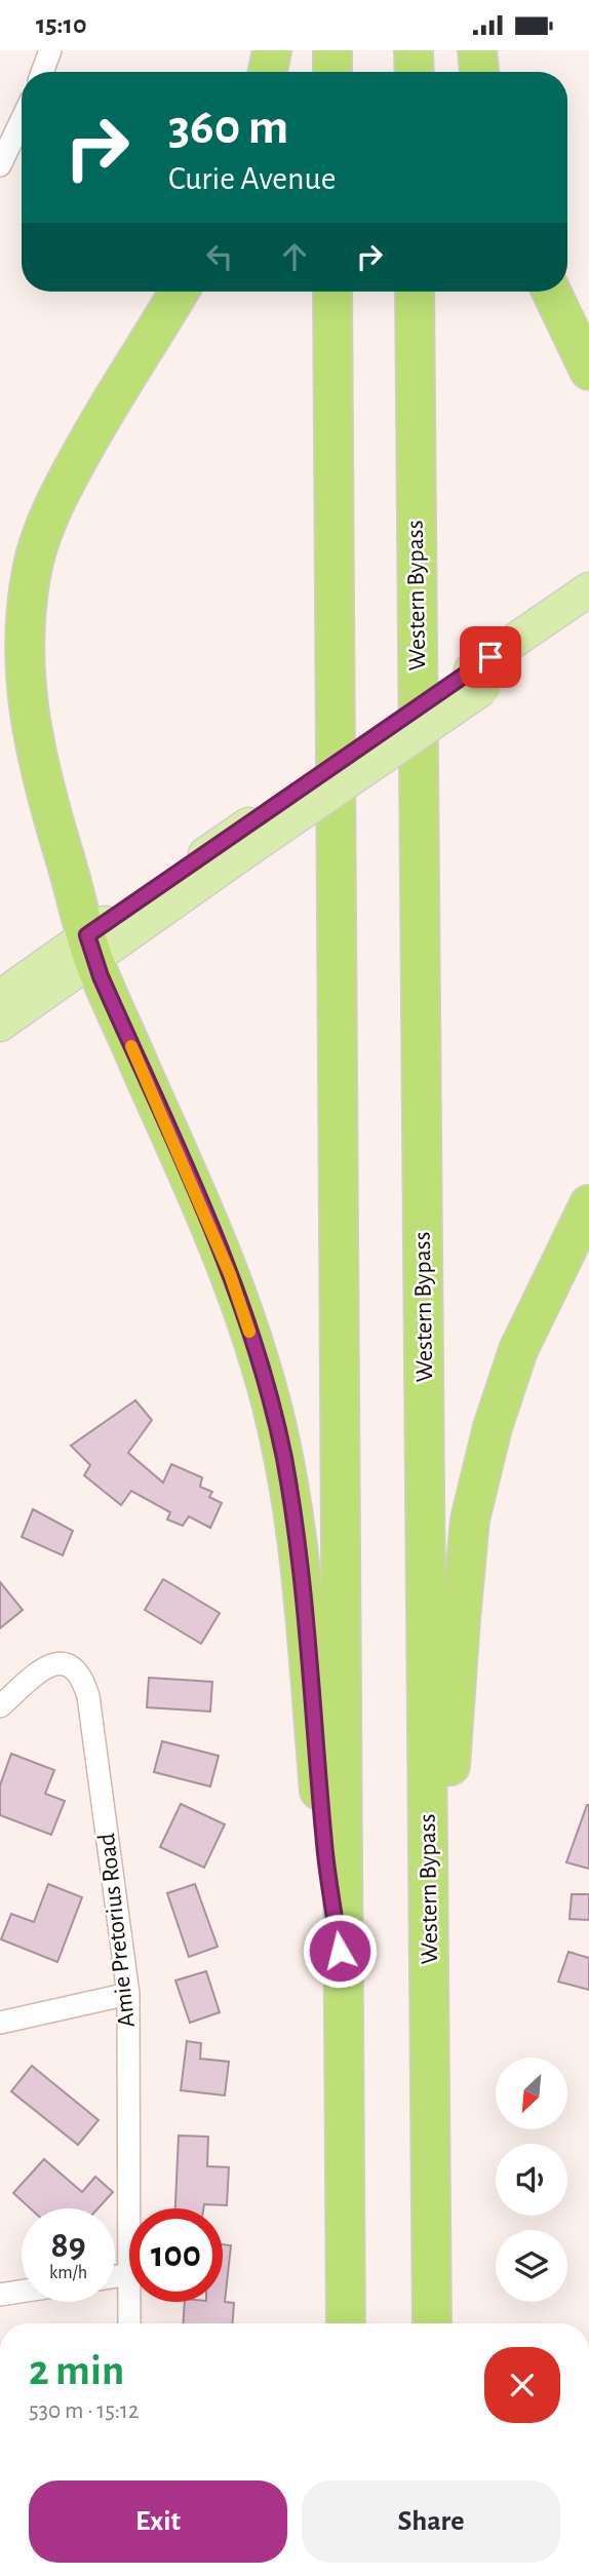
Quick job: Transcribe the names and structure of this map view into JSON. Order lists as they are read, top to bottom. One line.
{"streets":{"highway":["Western Bypass"],"street":["Amie Pretorius Road"]},"north":"bottom left","page":{"status":"15:10","turn":["360 m","Curie Avenue"],"speed":"89 km/h","limit":"100","heading":["2 min","530 m · 15:12"],"buttons":["Exit","Share"]}}
